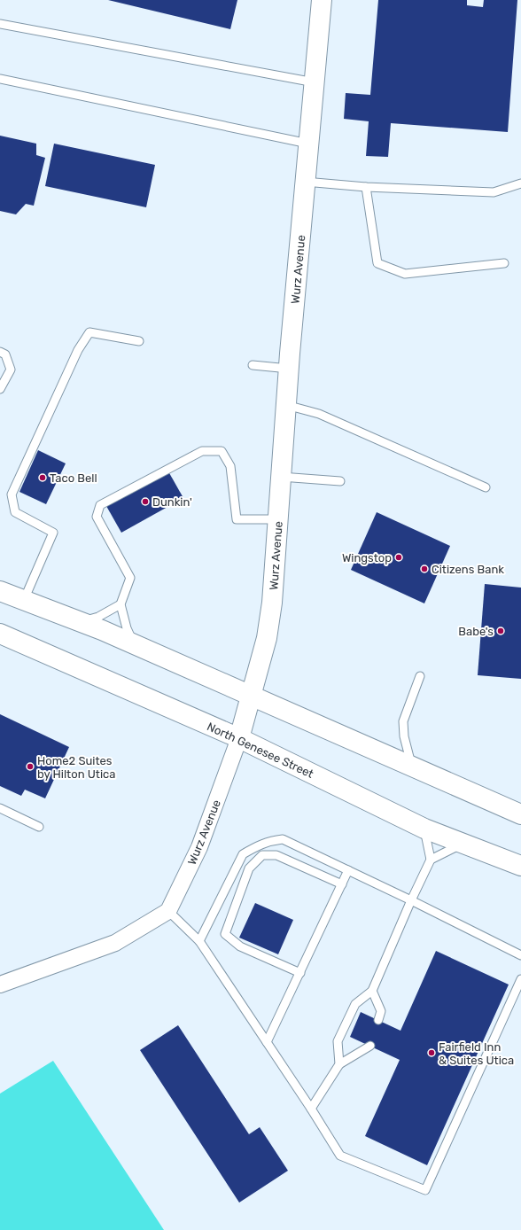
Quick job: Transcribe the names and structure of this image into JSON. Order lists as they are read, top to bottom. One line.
{"streets":{"main road":["Wurz Avenue","North Genesee Street"]},"crossings":[["Wurz Avenue","North Genesee Street"]],"places":["Taco Bell","Dunkin'","Wingstop","Citizens Bank","Babe's","Home2 Suites by Hilton Utica","Fairfield Inn & Suites Utica"]}
